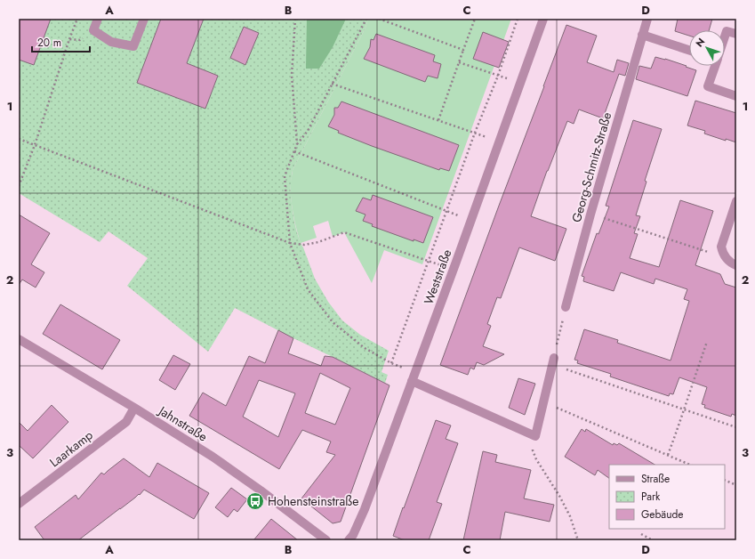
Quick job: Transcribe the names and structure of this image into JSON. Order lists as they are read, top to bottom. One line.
{"streets":{"street":["Georg-Schmitz-Straße","Weststraße","Jahnstraße","Laarkamp"]},"crossings":[["Jahnstraße","Laarkamp"]],"places":{"bus stop":["Hohensteinstraße"]},"legend":["Straße","Park","Gebäude"],"scale_bar":"20 m","north":"top left","grid":{"columns":["A","B","C","D"],"rows":["1","2","3"]}}
